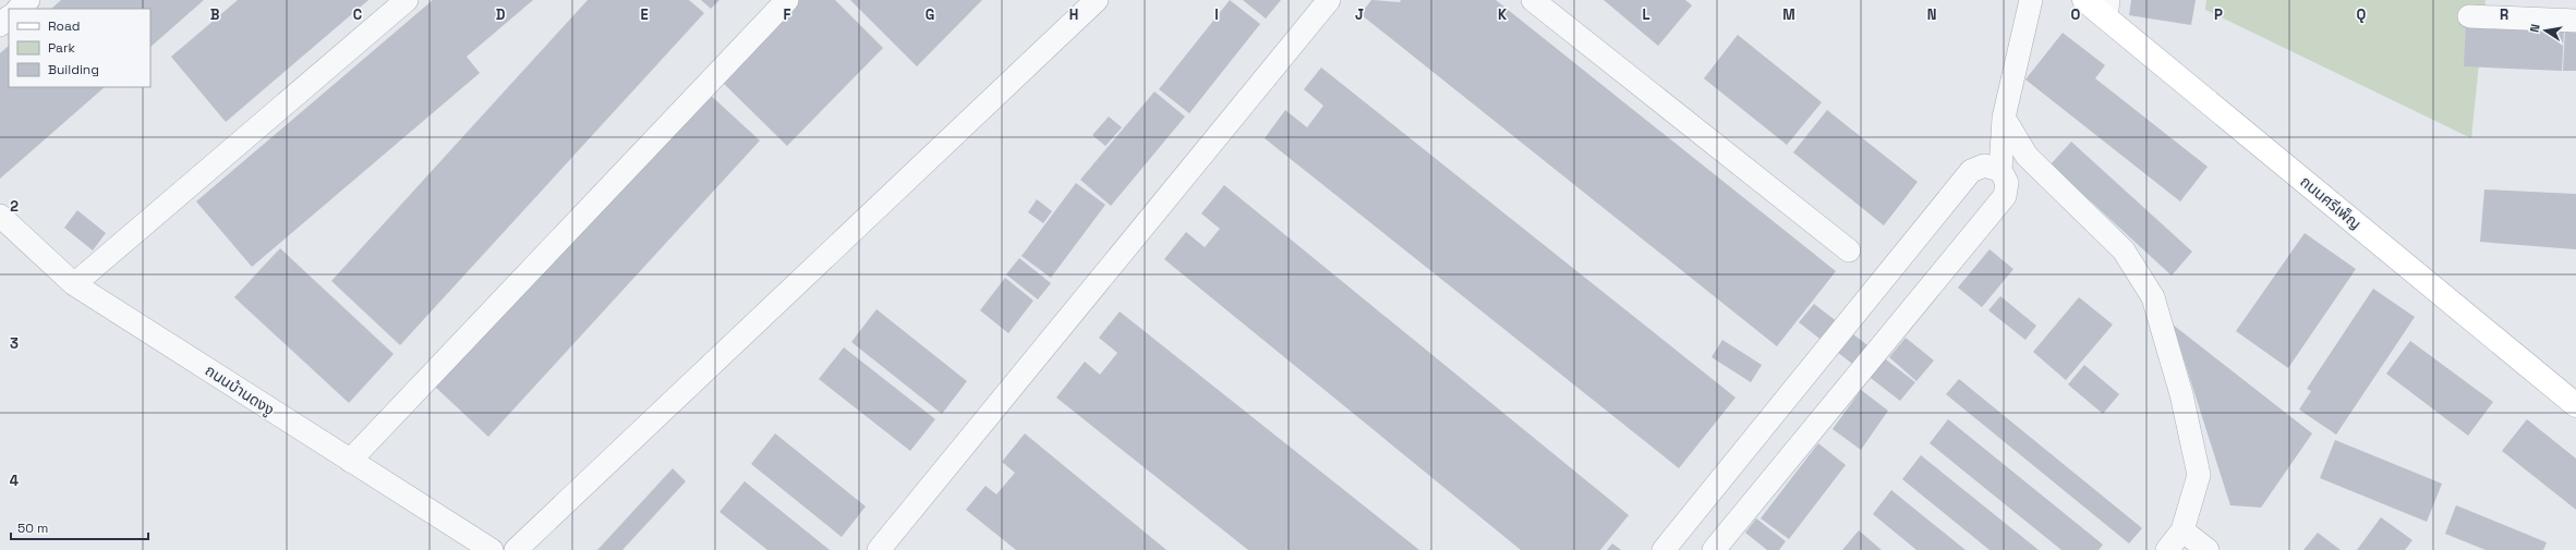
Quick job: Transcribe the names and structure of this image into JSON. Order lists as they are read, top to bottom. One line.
{"streets":{"main road":["ถนนศรีเพ็ญ"],"street":["ถนนบ้านดงงู"]},"legend":["Road","Park","Building"],"scale_bar":"50 m","north":"left","grid":{"columns":["B","C","D","E","F","G","H","I","J","K","L","M","N","O","P","Q","R"],"rows":["2","3","4"]}}
